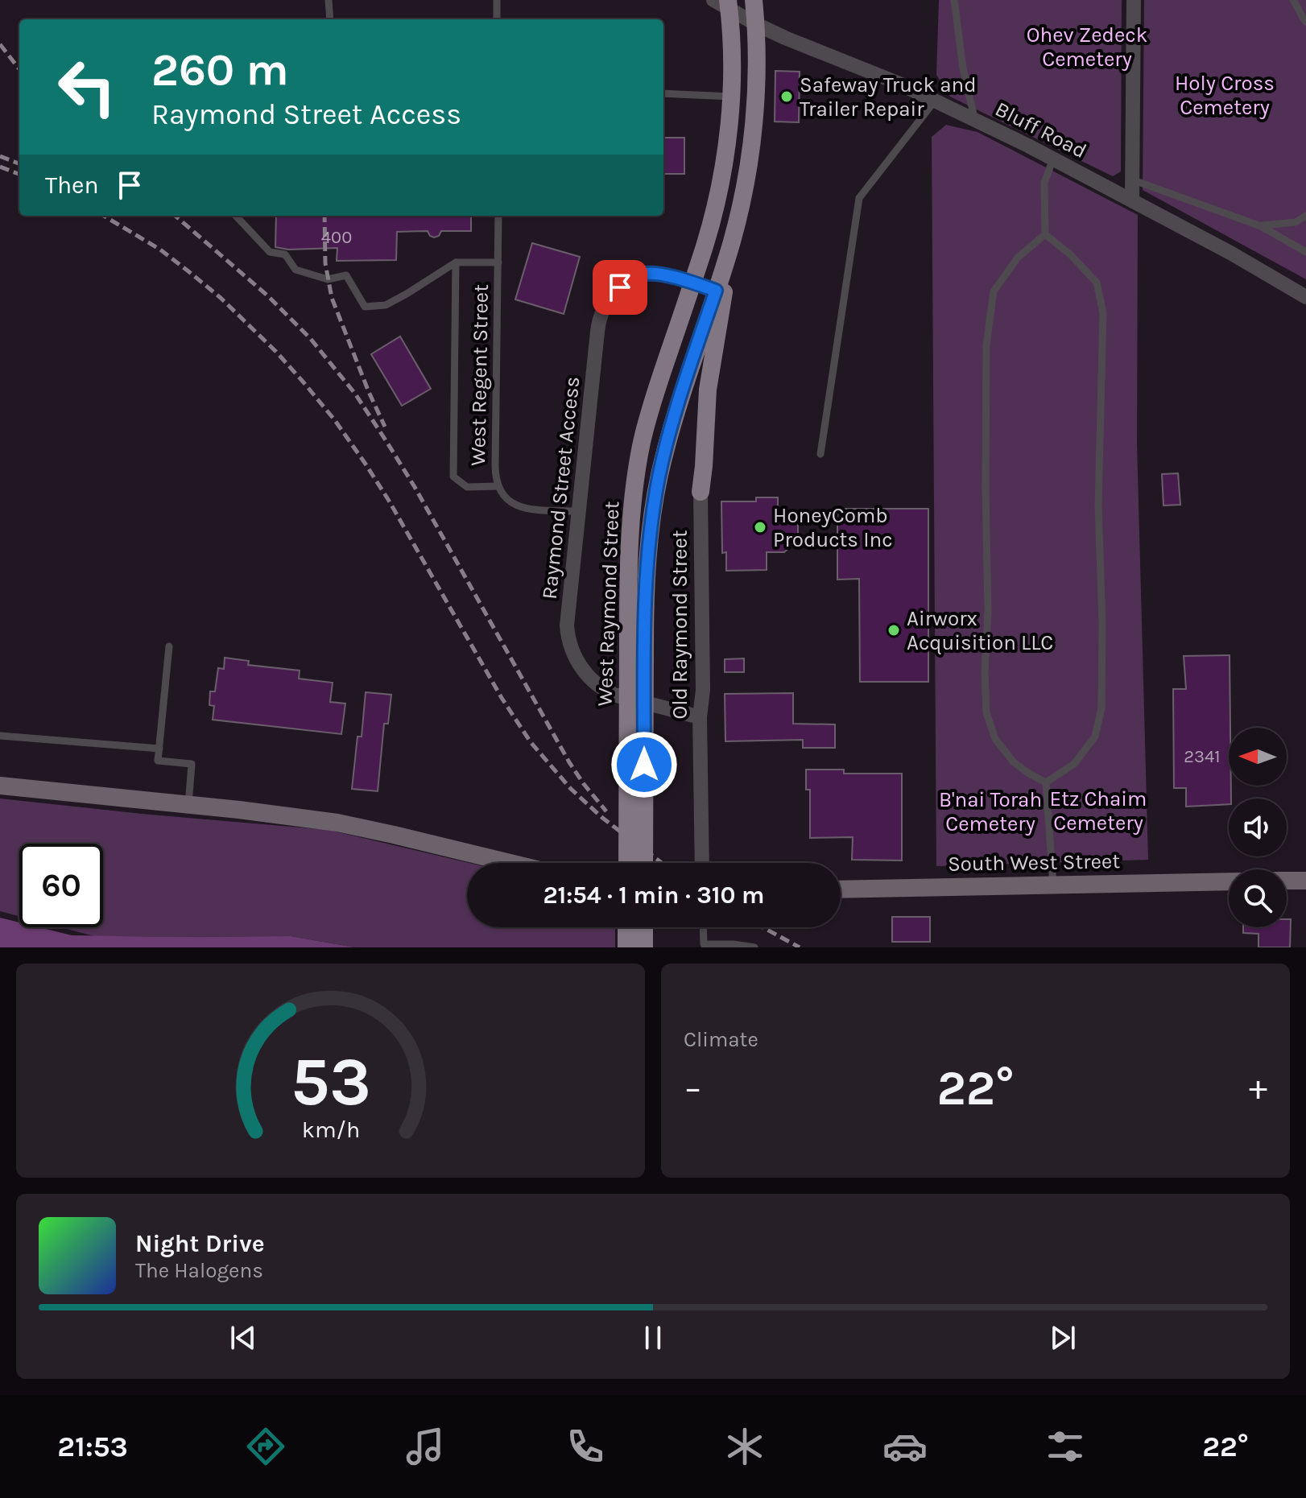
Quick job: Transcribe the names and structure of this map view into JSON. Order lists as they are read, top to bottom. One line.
{"streets":{"main road":["West Raymond Street","South West Street"],"street":["Bluff Road","Raymond Street Access","Old Raymond Street"],"lane":["West Regent Street"]},"crossings":[["Bluff Road","West Raymond Street"],["West Regent Street","Raymond Street Access"],["Raymond Street Access","West Raymond Street"],["Raymond Street Access","Old Raymond Street"]],"parks":["Ohev Zedeck Cemetery","Holy Cross Cemetery","Etz Chaim Cemetery","B'nai Torah Cemetery"],"places":["Safeway Truck and Trailer Repair","HoneyComb Products Inc","Airworx Acquisition LLC"],"house_numbers":["400","2341"],"north":"left","page":{"turn":["260 m","Raymond Street Access"],"then":"Then","limit":"60","trip":"21:54 · 1 min · 310 m","tile":"Climate","heat":["−","22°","+"],"song":["Night Drive","The Halogens"],"tabs":["21:53","22°"],"gauge":["53","km/h"]}}
